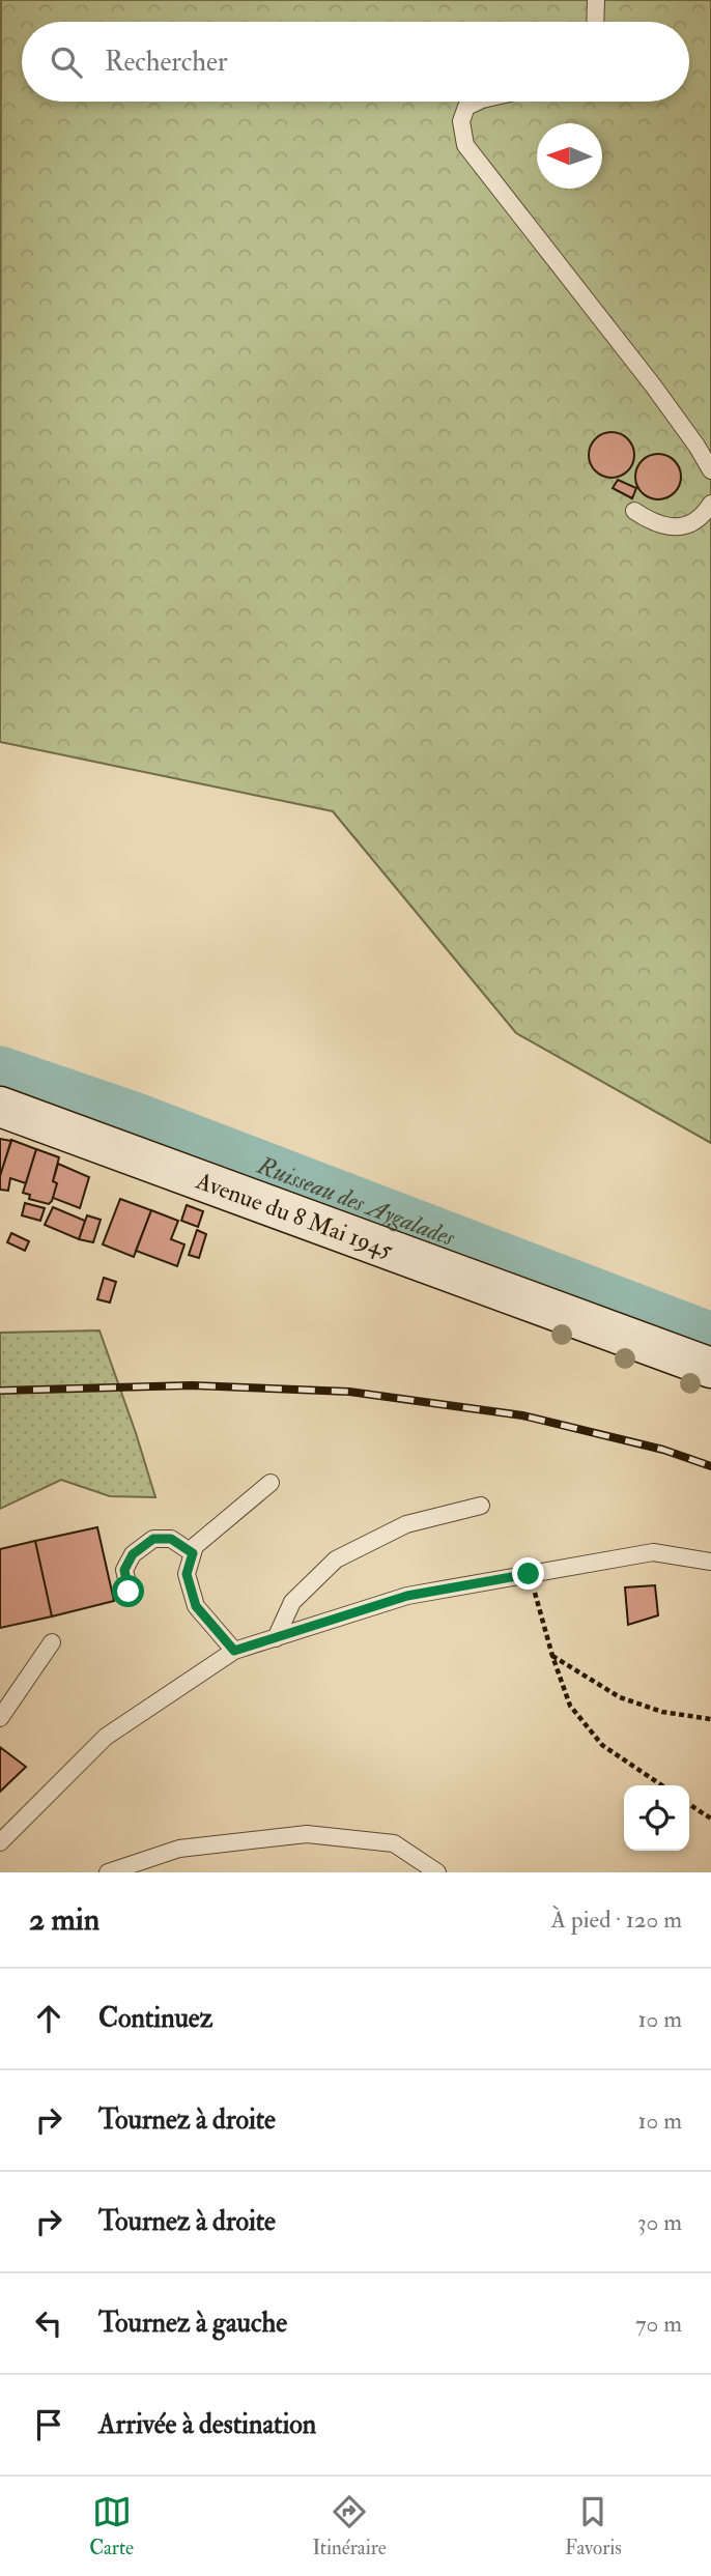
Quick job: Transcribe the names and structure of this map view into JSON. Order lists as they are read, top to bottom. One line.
{"streets":{"main road":["Avenue du 8 Mai 1945"]},"water":["Ruisseau des Aygalades"],"north":"left","page":{"search":"Rechercher","heading":["2 min","À pied · 120 m"],"list":[["Continuez","10 m"],["Tournez à droite","10 m"],["Tournez à droite","30 m"],["Tournez à gauche","70 m"],"Arrivée à destination"],"nav":["Carte","Itinéraire","Favoris"]}}
